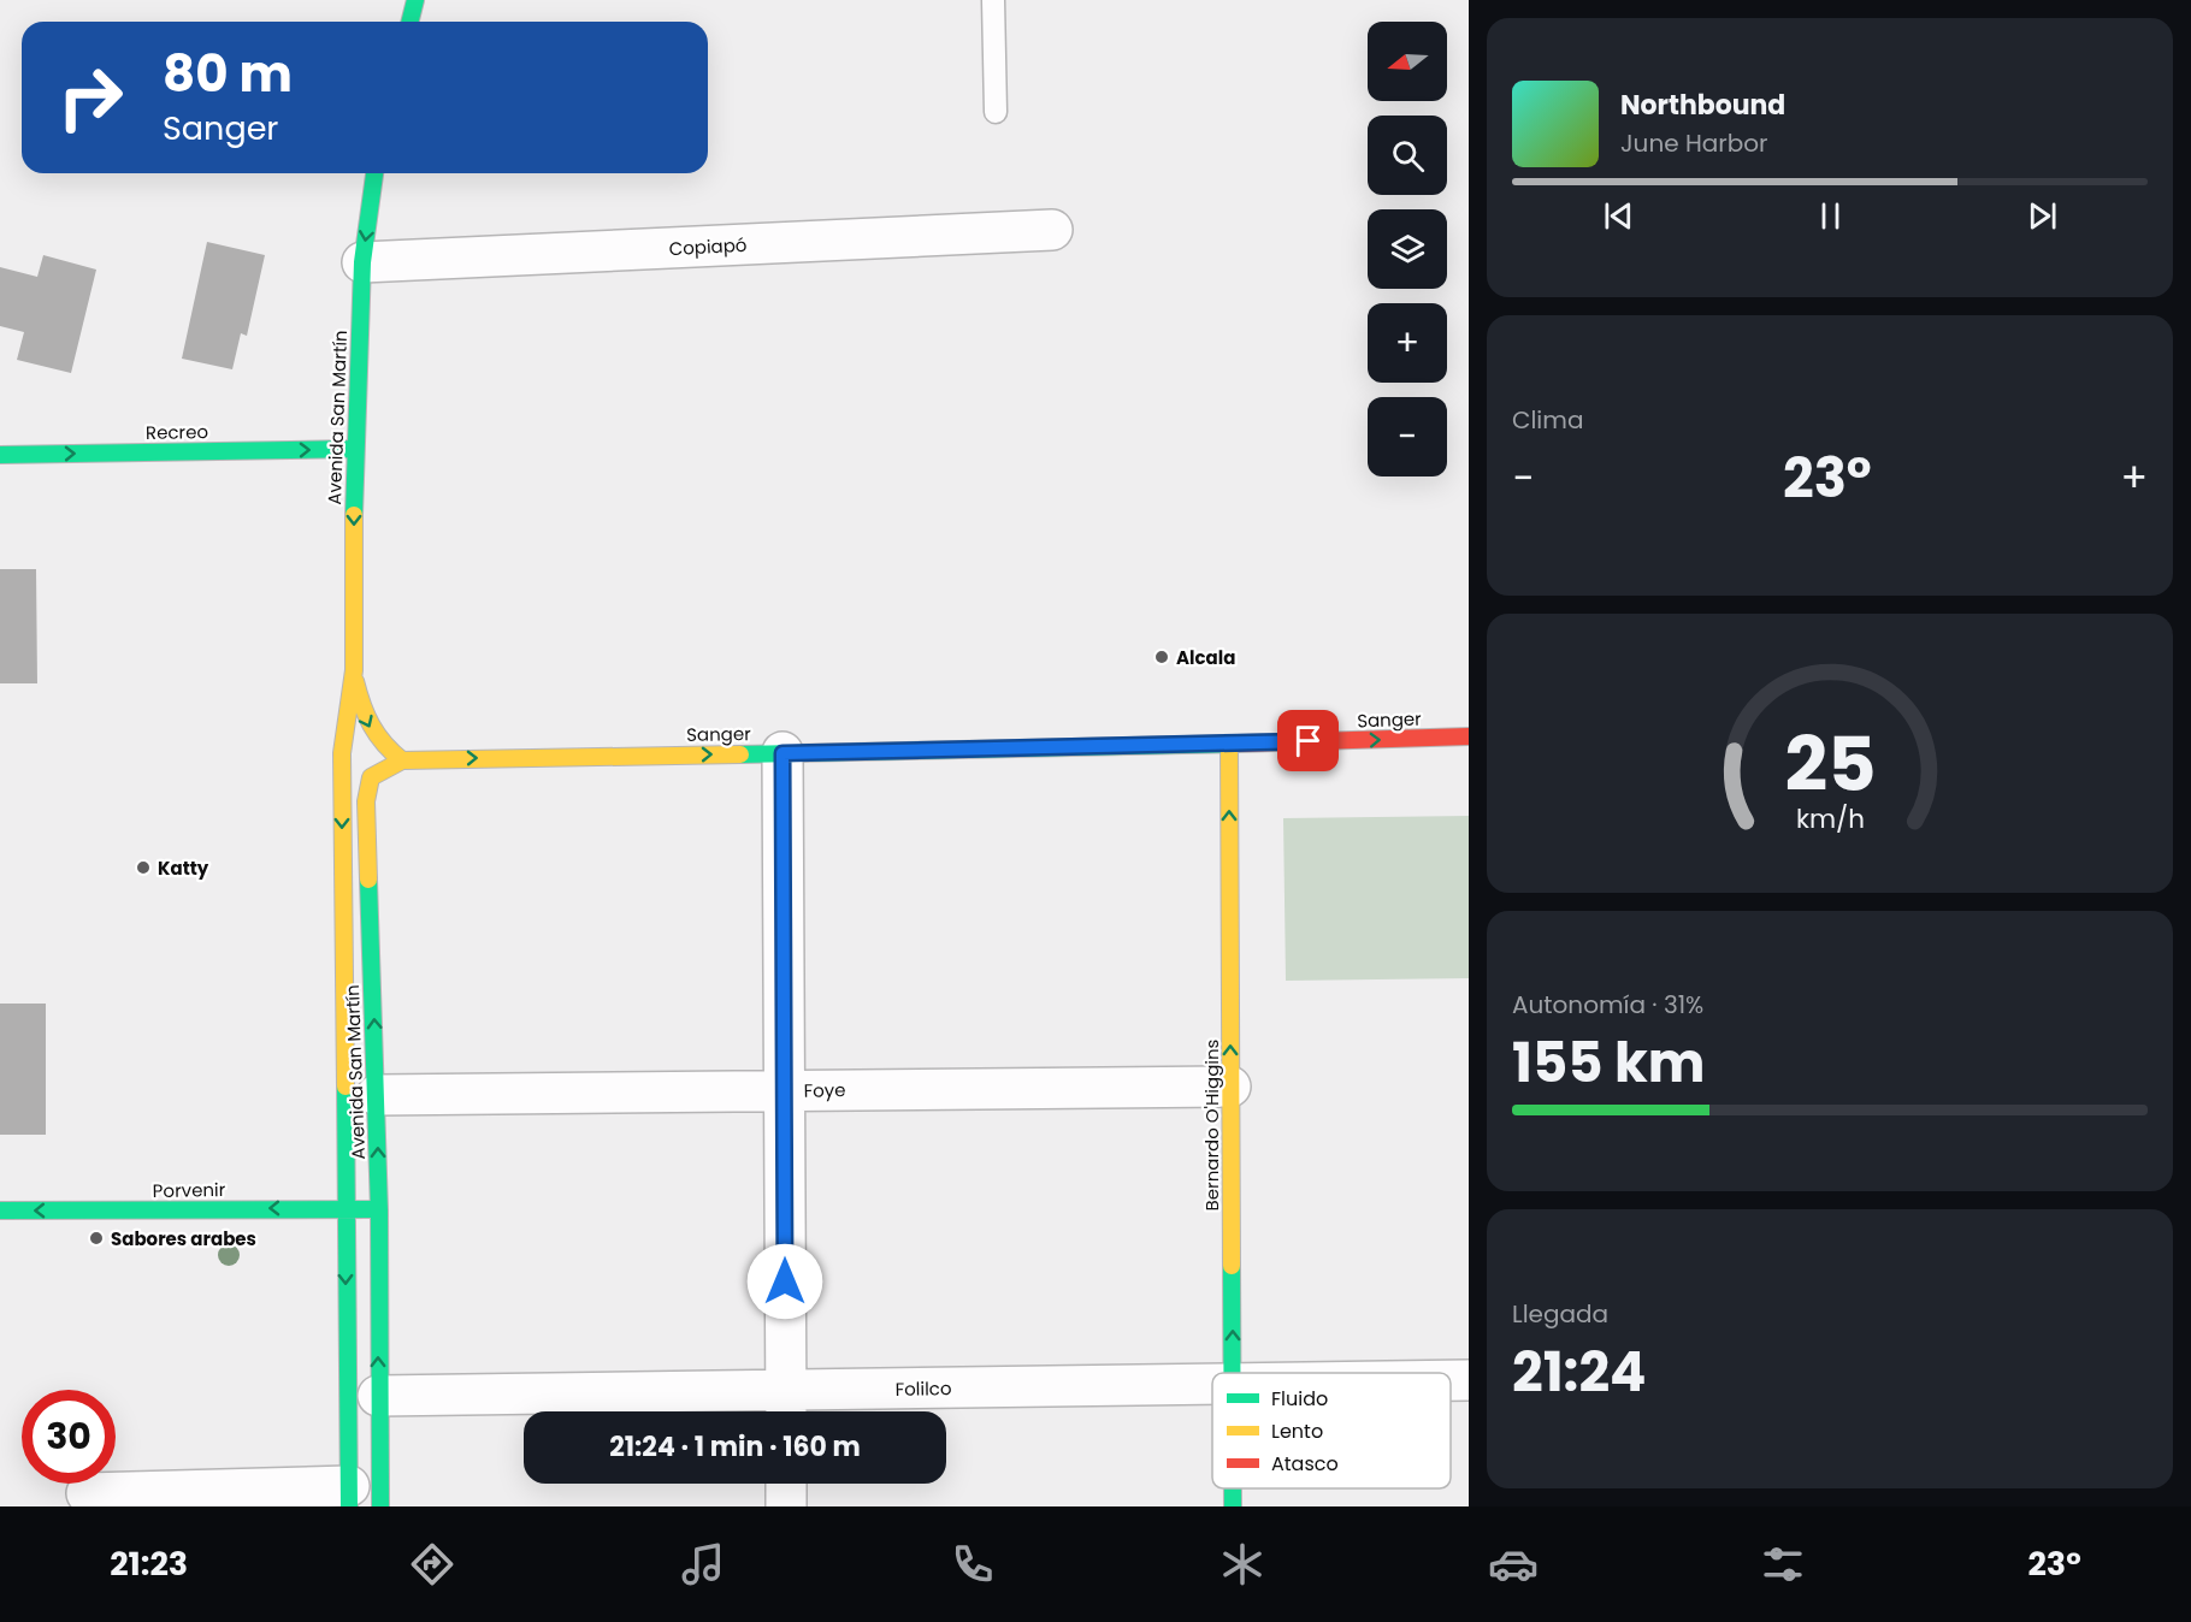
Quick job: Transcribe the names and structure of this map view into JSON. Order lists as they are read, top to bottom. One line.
{"streets":{"main road":["Avenida San Martín","Recreo","Sanger","Bernardo O'Higgins","Porvenir"],"street":["Copiapó","Foye","Folilco"]},"crossings":[["Copiapó","Avenida San Martín"],["Avenida San Martín","Recreo"],["Avenida San Martín","Sanger"],["Avenida San Martín","Foye"],["Avenida San Martín","Porvenir"],["Avenida San Martín","Folilco"],["Sanger","Bernardo O'Higgins"],["Foye","Bernardo O'Higgins"]],"one_way":["Recreo","Sanger","Bernardo O'Higgins","Porvenir"],"places":["Alcala","Katty","Sabores arabes"],"legend":["Fluido","Lento","Atasco"],"north":"left","page":{"map_buttons":["+","−"],"turn":["80 m","Sanger"],"song":["Northbound","June Harbor"],"tile":["Clima",["Autonomía · 31%","155 km"],["Llegada","21:24"]],"heat":["−","23°","+"],"limit":"30","trip":"21:24 · 1 min · 160 m","tabs":["21:23","23°"],"gauge":["25","km/h"]}}
